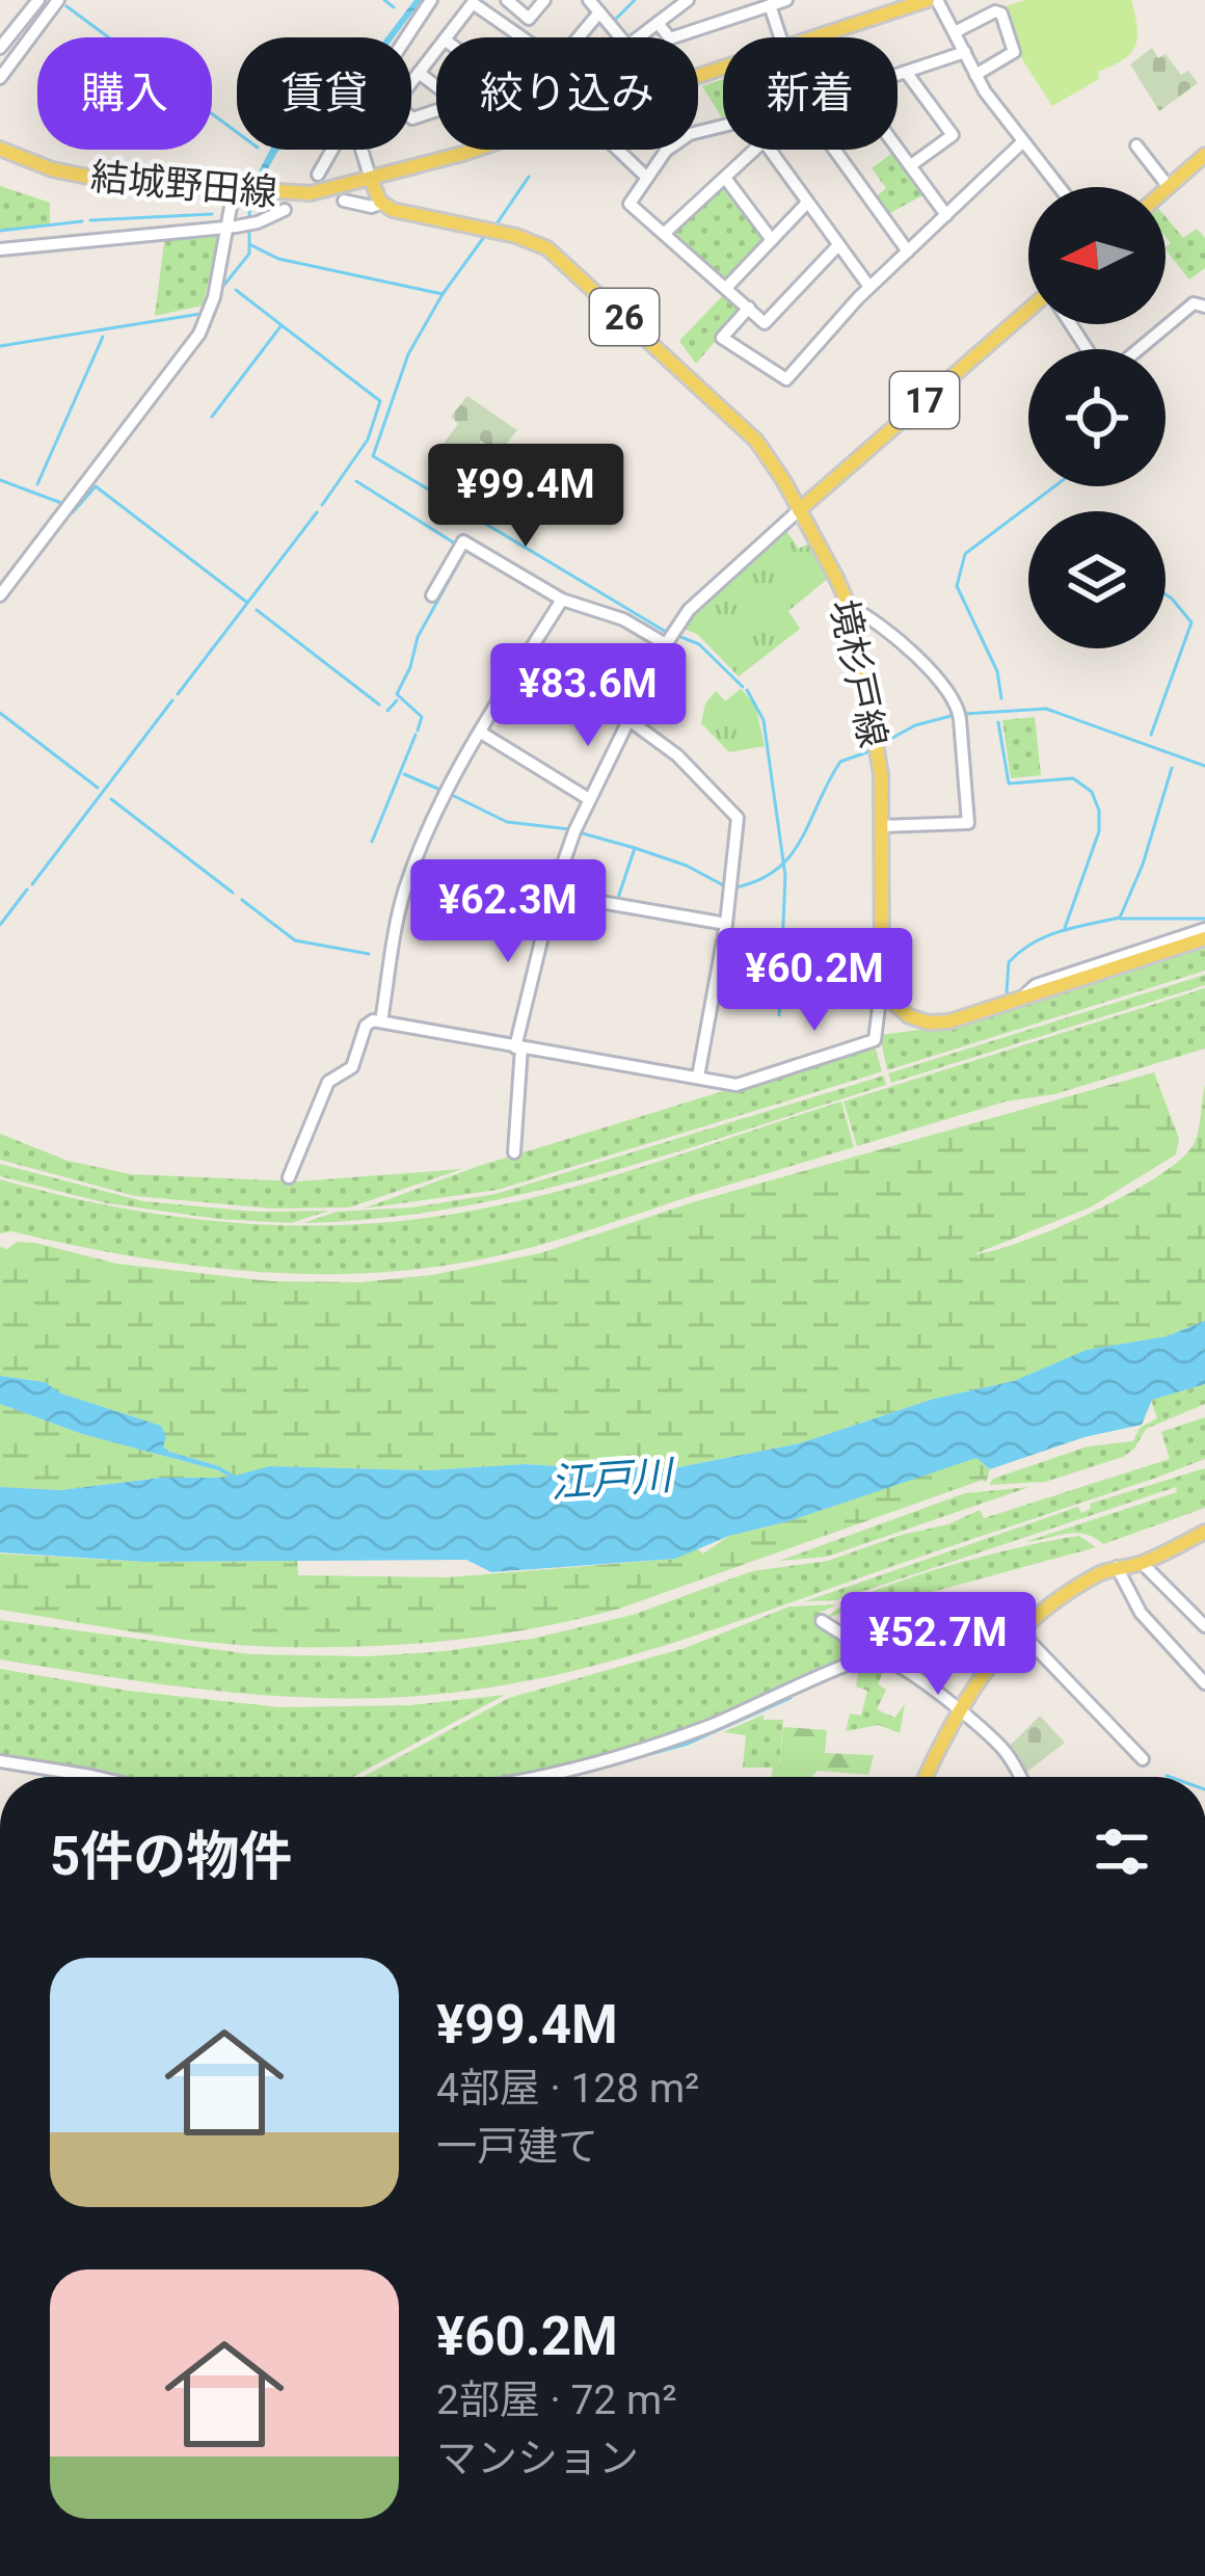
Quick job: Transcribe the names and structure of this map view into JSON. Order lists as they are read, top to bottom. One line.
{"streets":{"main road":["結城野田線","26","17","境杉戸線"]},"crossings":[["17","境杉戸線"]],"water":["江戸川"],"north":"left","page":{"chip":["購入","賃貸","絞り込み","新着"],"price":["¥99.4M","¥83.6M","¥62.3M","¥60.2M","¥52.7M"],"heading":"5件の物件","list":[{"name":"¥99.4M","note":"4部屋 · 128 m² · 一戸建て"},{"name":"¥60.2M","note":"2部屋 · 72 m² · マンション"}]}}
